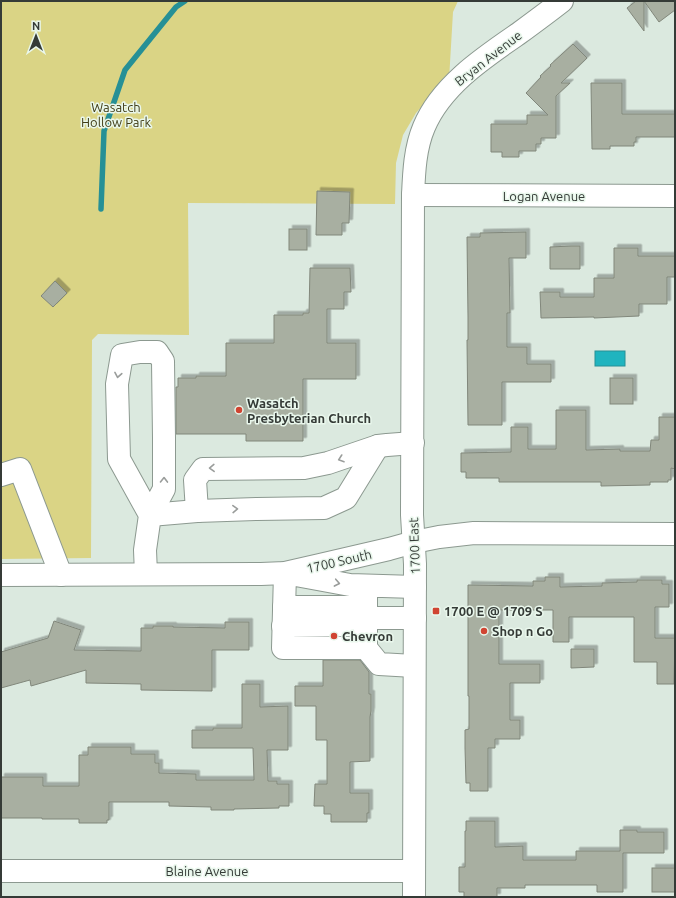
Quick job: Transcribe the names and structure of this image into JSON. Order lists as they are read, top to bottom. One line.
{"streets":{"street":["Bryan Avenue","Logan Avenue","1700 East","1700 South","Blaine Avenue"]},"crossings":[["Bryan Avenue","Logan Avenue"],["Bryan Avenue","1700 East"],["Logan Avenue","1700 East"],["1700 East","1700 South"],["1700 East","Blaine Avenue"]],"parks":["Wasatch Hollow Park"],"places":{"other":["Wasatch Presbyterian Church","Shop n Go","Chevron"],"transit":["1700 E @ 1709 S"]},"north":"top"}
